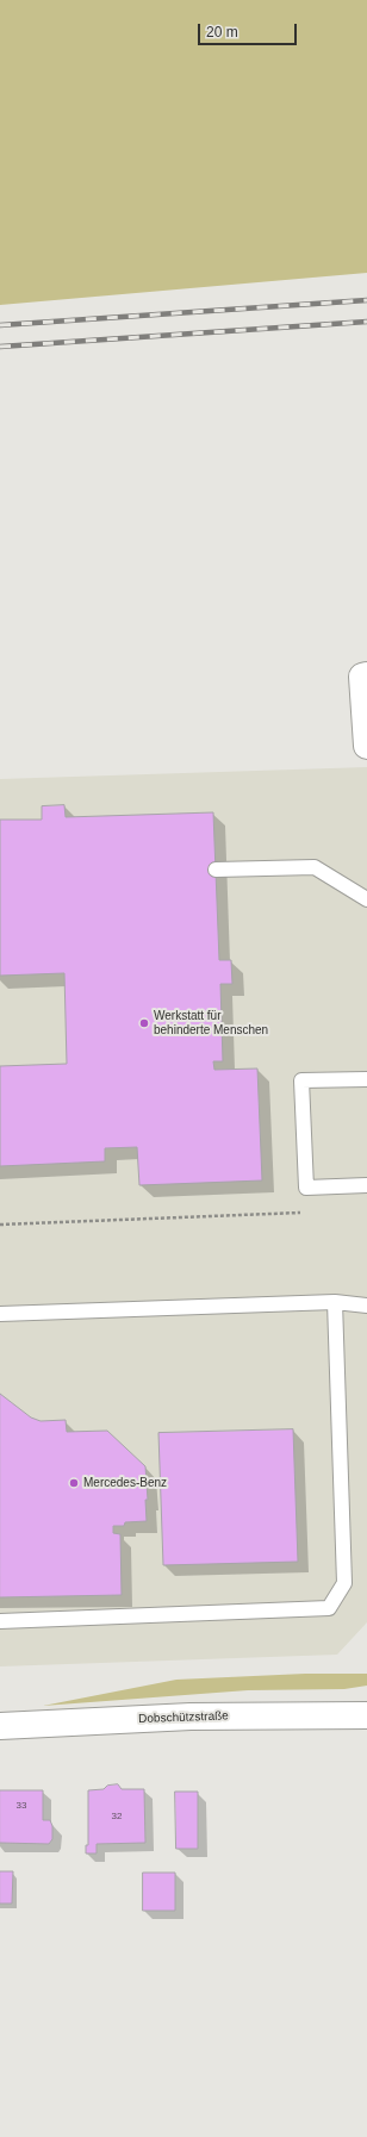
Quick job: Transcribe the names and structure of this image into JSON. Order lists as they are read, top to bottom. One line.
{"streets":{"street":["Dobschützstraße"]},"places":["Werkstatt für behinderte Menschen","Mercedes-Benz"],"house_numbers":["33","32"],"scale_bar":"20 m"}
